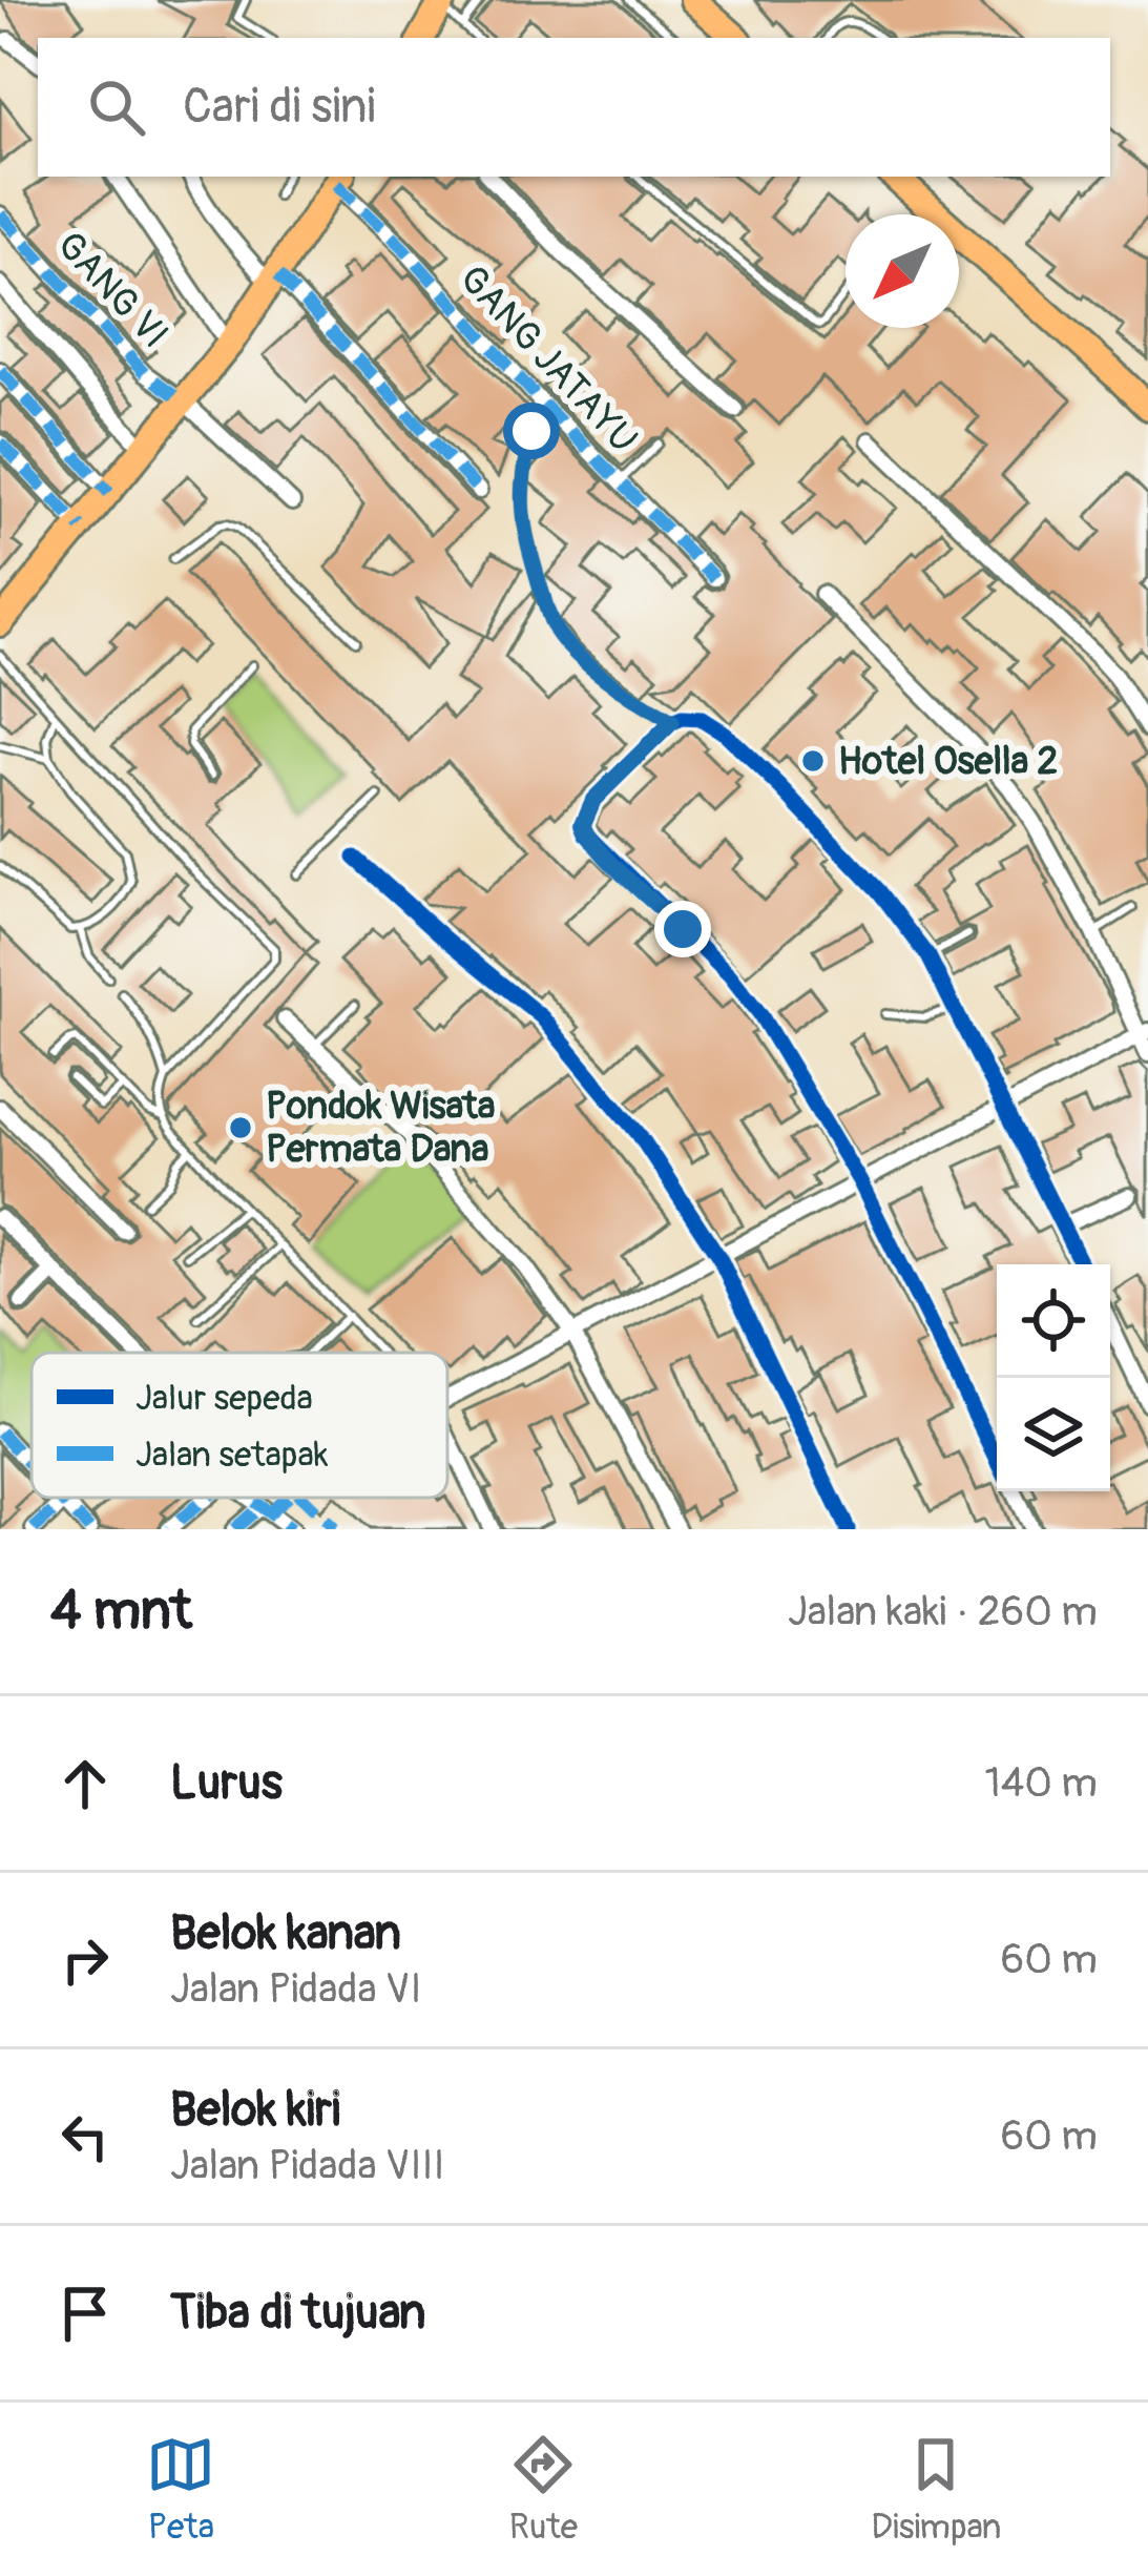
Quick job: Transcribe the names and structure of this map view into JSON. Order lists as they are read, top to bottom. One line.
{"streets":{"street":["GANG VI","GANG JATAYU"]},"places":["Hotel Osella 2","Pondok Wisata Permata Dana"],"legend":["Jalur sepeda","Jalan setapak"],"north":"bottom left","page":{"search":"Cari di sini","heading":["4 mnt","Jalan kaki · 260 m"],"list":[["Lurus","140 m"],["Belok kanan","Jalan Pidada VI","60 m"],["Belok kiri","Jalan Pidada VIII","60 m"],"Tiba di tujuan"],"nav":["Peta","Rute","Disimpan"]}}
